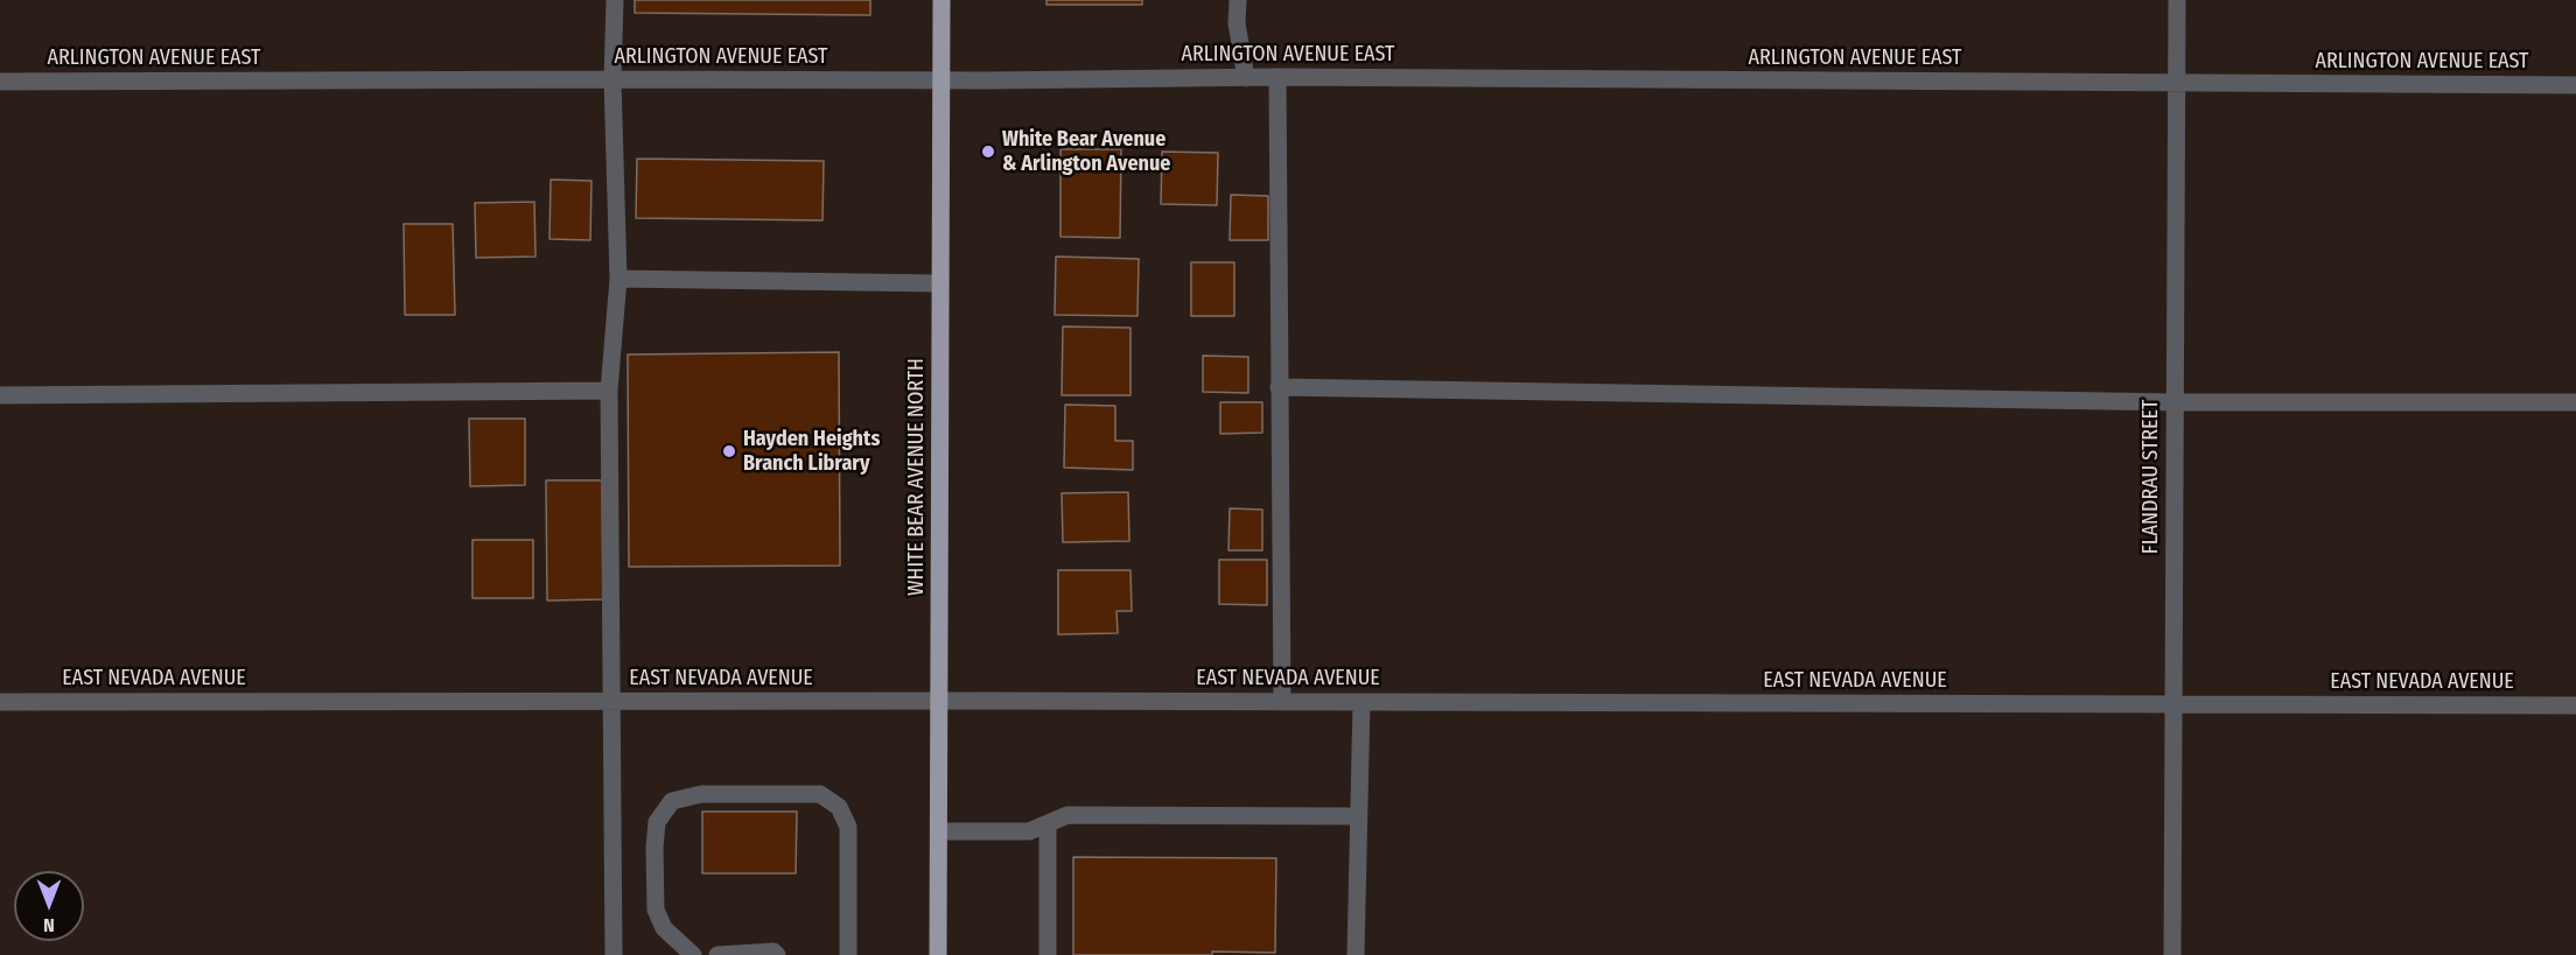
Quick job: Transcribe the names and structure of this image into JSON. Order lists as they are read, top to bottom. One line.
{"streets":{"main road":["WHITE BEAR AVENUE NORTH"],"street":["ARLINGTON AVENUE EAST","FLANDRAU STREET","EAST NEVADA AVENUE"]},"crossings":[["ARLINGTON AVENUE EAST","WHITE BEAR AVENUE NORTH"],["ARLINGTON AVENUE EAST","FLANDRAU STREET"],["WHITE BEAR AVENUE NORTH","EAST NEVADA AVENUE"],["FLANDRAU STREET","EAST NEVADA AVENUE"]],"places":["White Bear Avenue & Arlington Avenue","Hayden Heights Branch Library"],"north":"bottom"}
